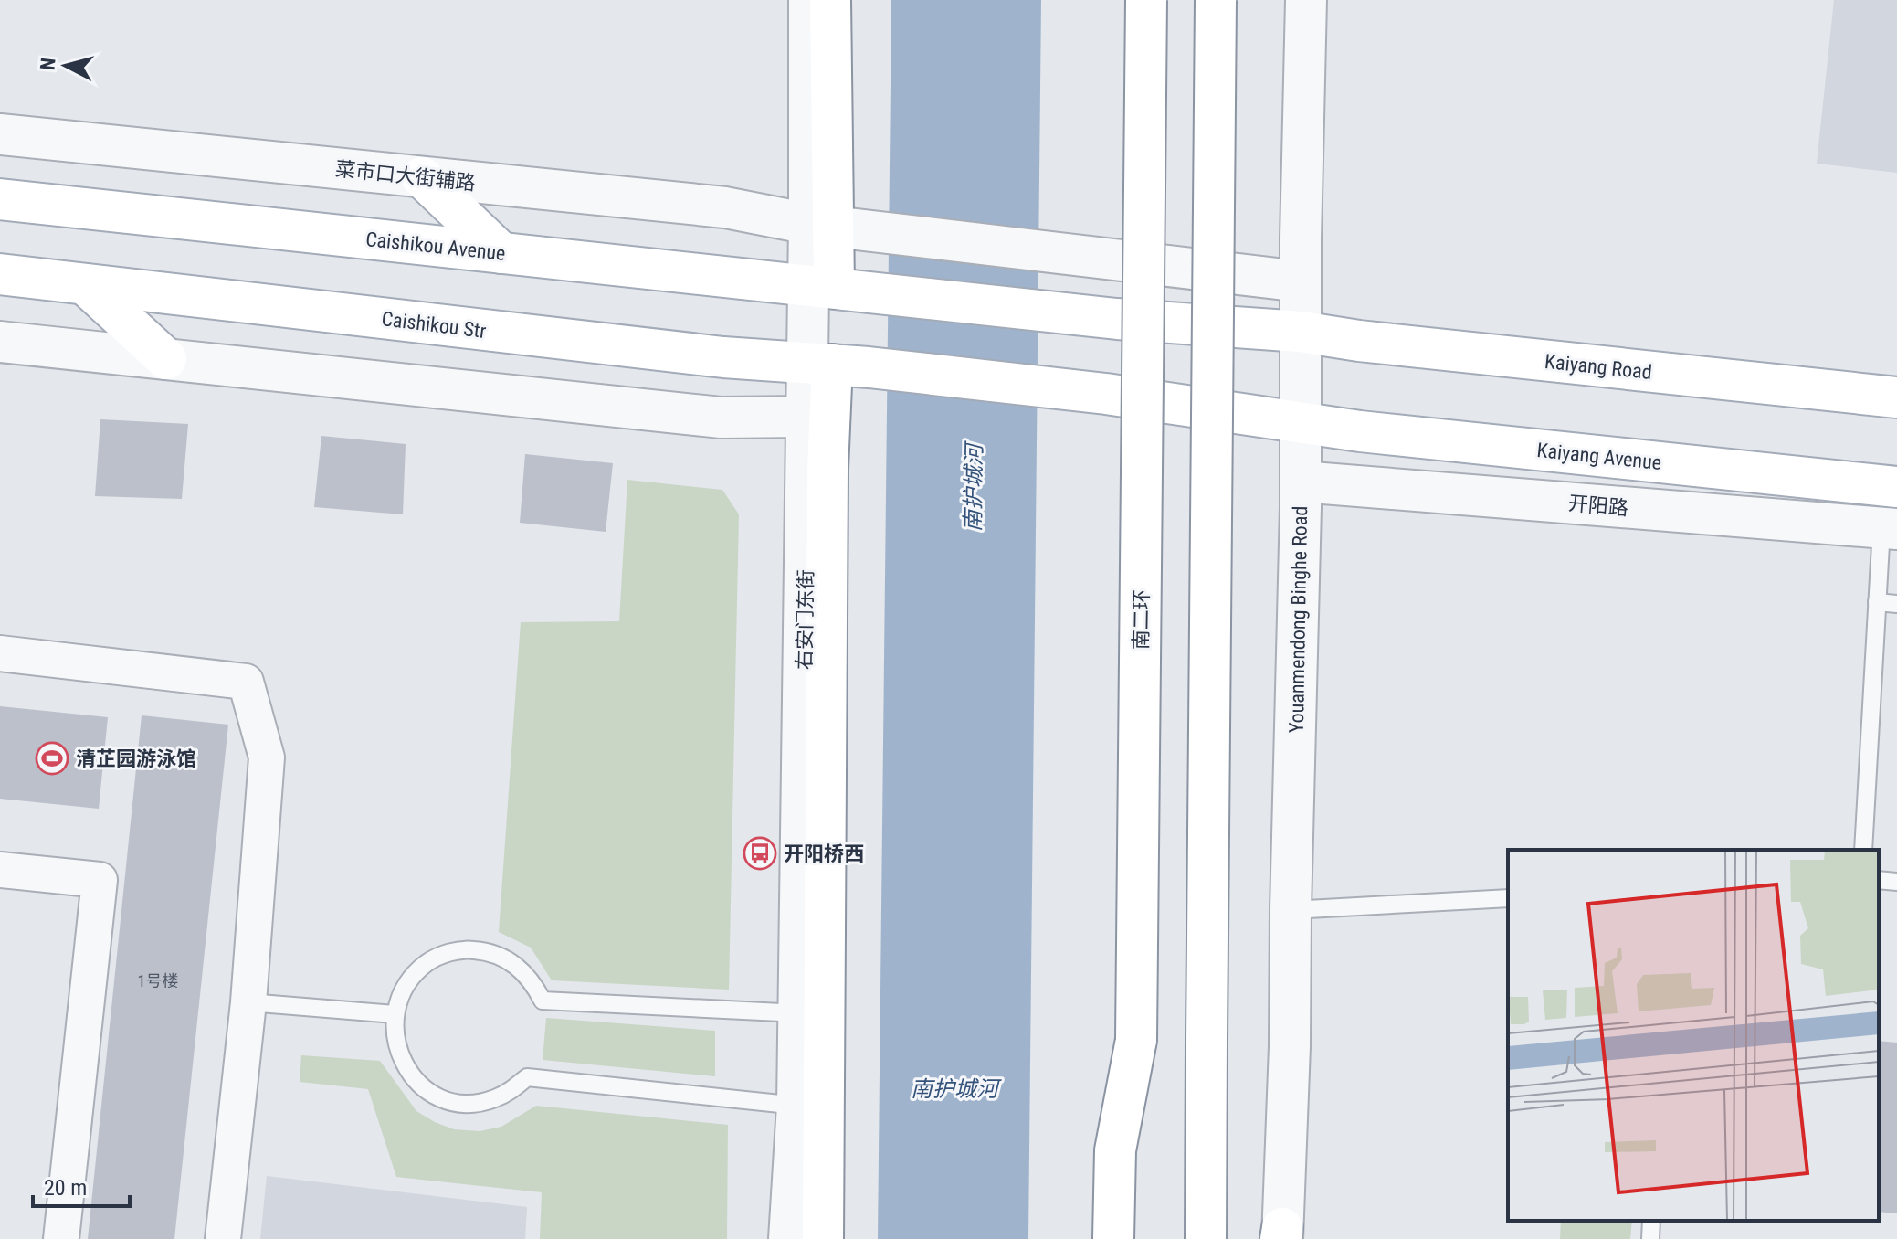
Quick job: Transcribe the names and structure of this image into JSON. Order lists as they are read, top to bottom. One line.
{"streets":{"main road":["Caishikou Avenue","Caishikou Str","Kaiyang Road","Kaiyang Avenue","南二环"],"street":["菜市口大街辅路","开阳路","右安门东街","Youanmendong Binghe Road"]},"crossings":[["菜市口大街辅路","Youanmendong Binghe Road"],["Caishikou Avenue","Kaiyang Road"],["Caishikou Avenue","右安门东街"],["Caishikou Str","Kaiyang Avenue"],["Caishikou Str","右安门东街"],["Kaiyang Road","Youanmendong Binghe Road"],["Kaiyang Avenue","Youanmendong Binghe Road"],["开阳路","Youanmendong Binghe Road"]],"water":["南护城河"],"places":{"sports":["清芷园游泳馆"],"bus stop":["开阳桥西"]},"house_numbers":["1号楼"],"scale_bar":"20 m","north":"left"}
